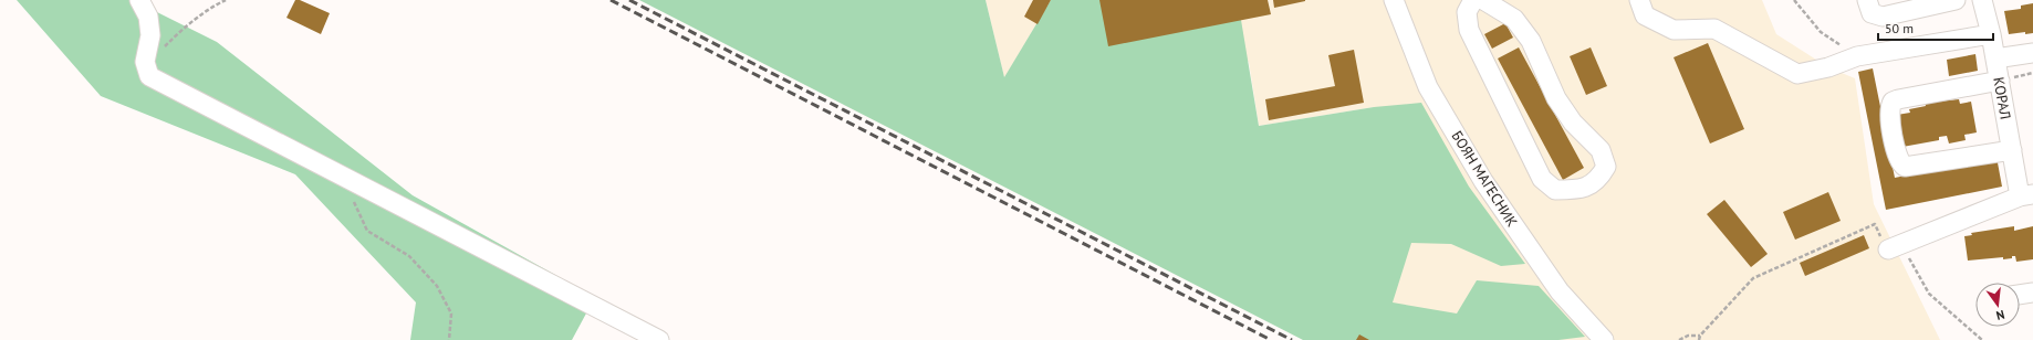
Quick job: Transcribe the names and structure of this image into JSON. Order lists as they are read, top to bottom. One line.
{"streets":{"street":["КОРАЛ","БОЯН МАГЕСНИК"]},"scale_bar":"50 m","north":"bottom"}
